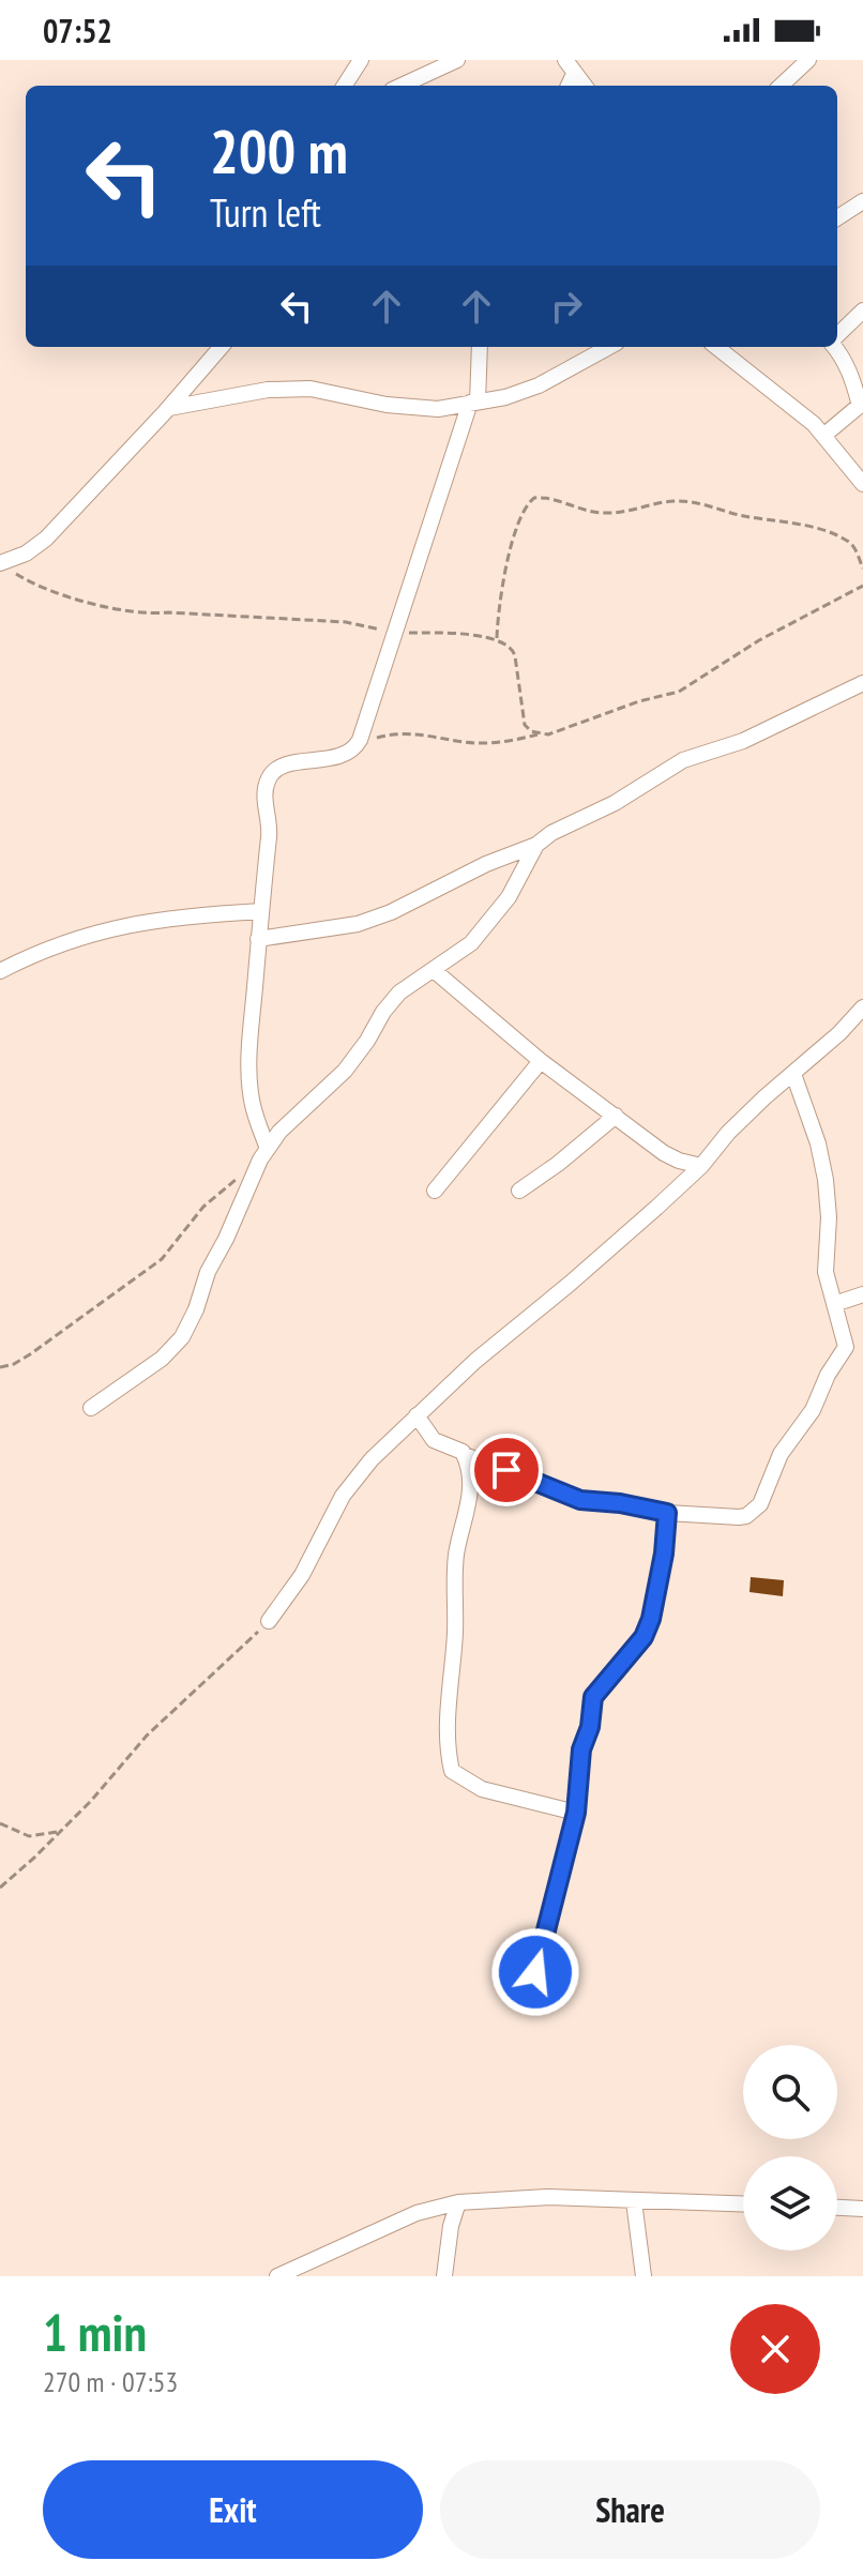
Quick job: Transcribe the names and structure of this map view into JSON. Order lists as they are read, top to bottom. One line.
{"page":{"status":"07:52","turn":["200 m","Turn left"],"heading":["1 min","270 m · 07:53"],"buttons":["Exit","Share"]}}
